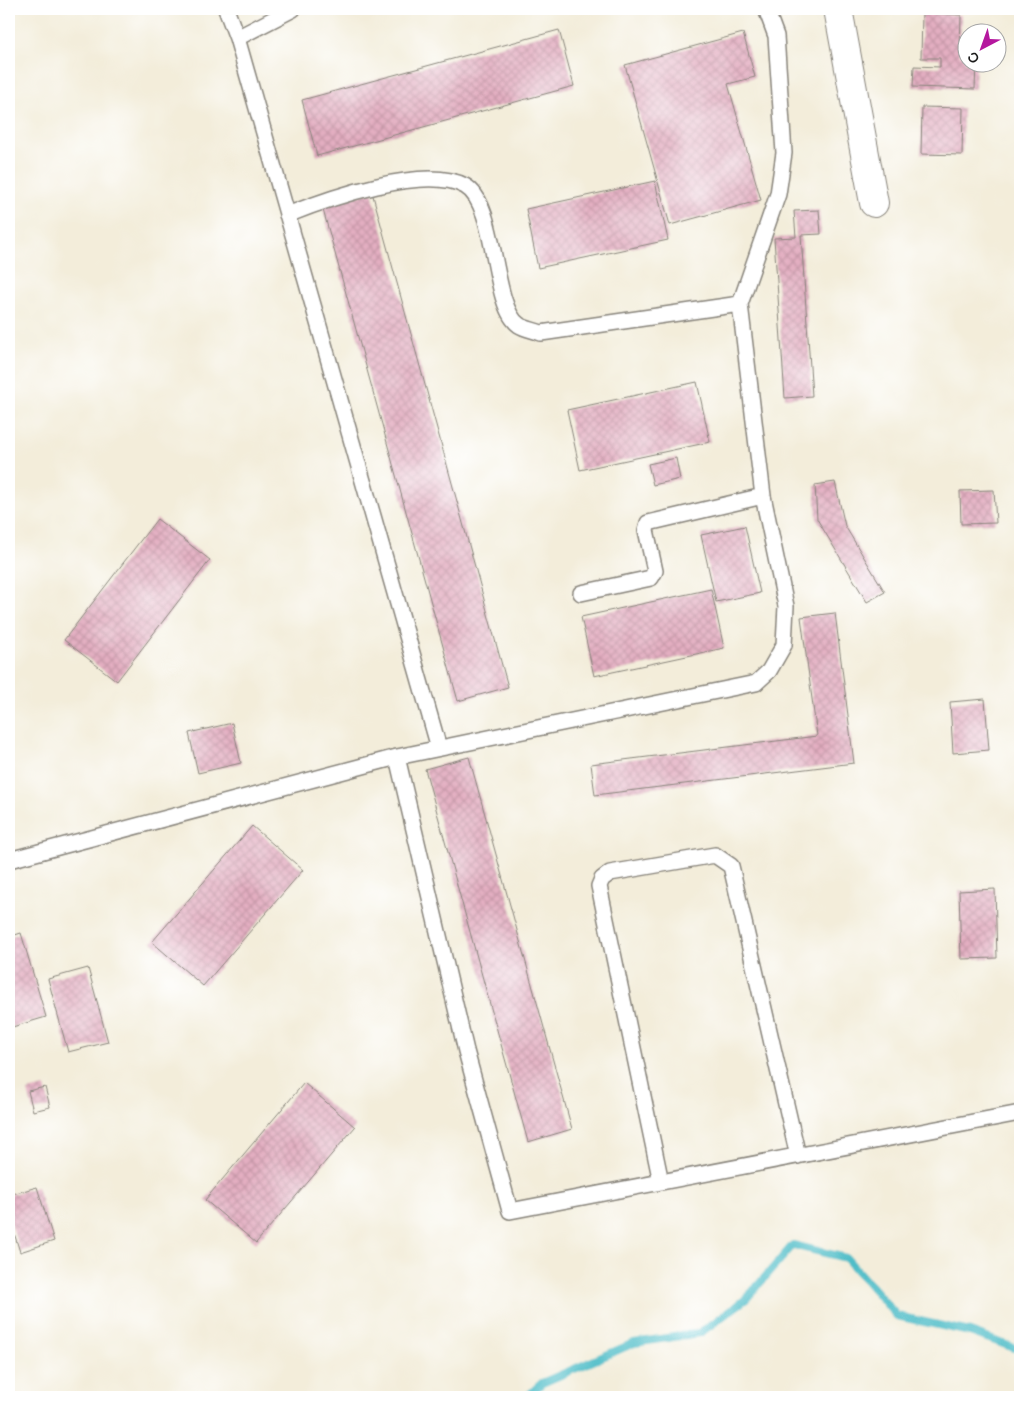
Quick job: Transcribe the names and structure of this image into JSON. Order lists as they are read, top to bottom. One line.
{"north":"bottom left"}
